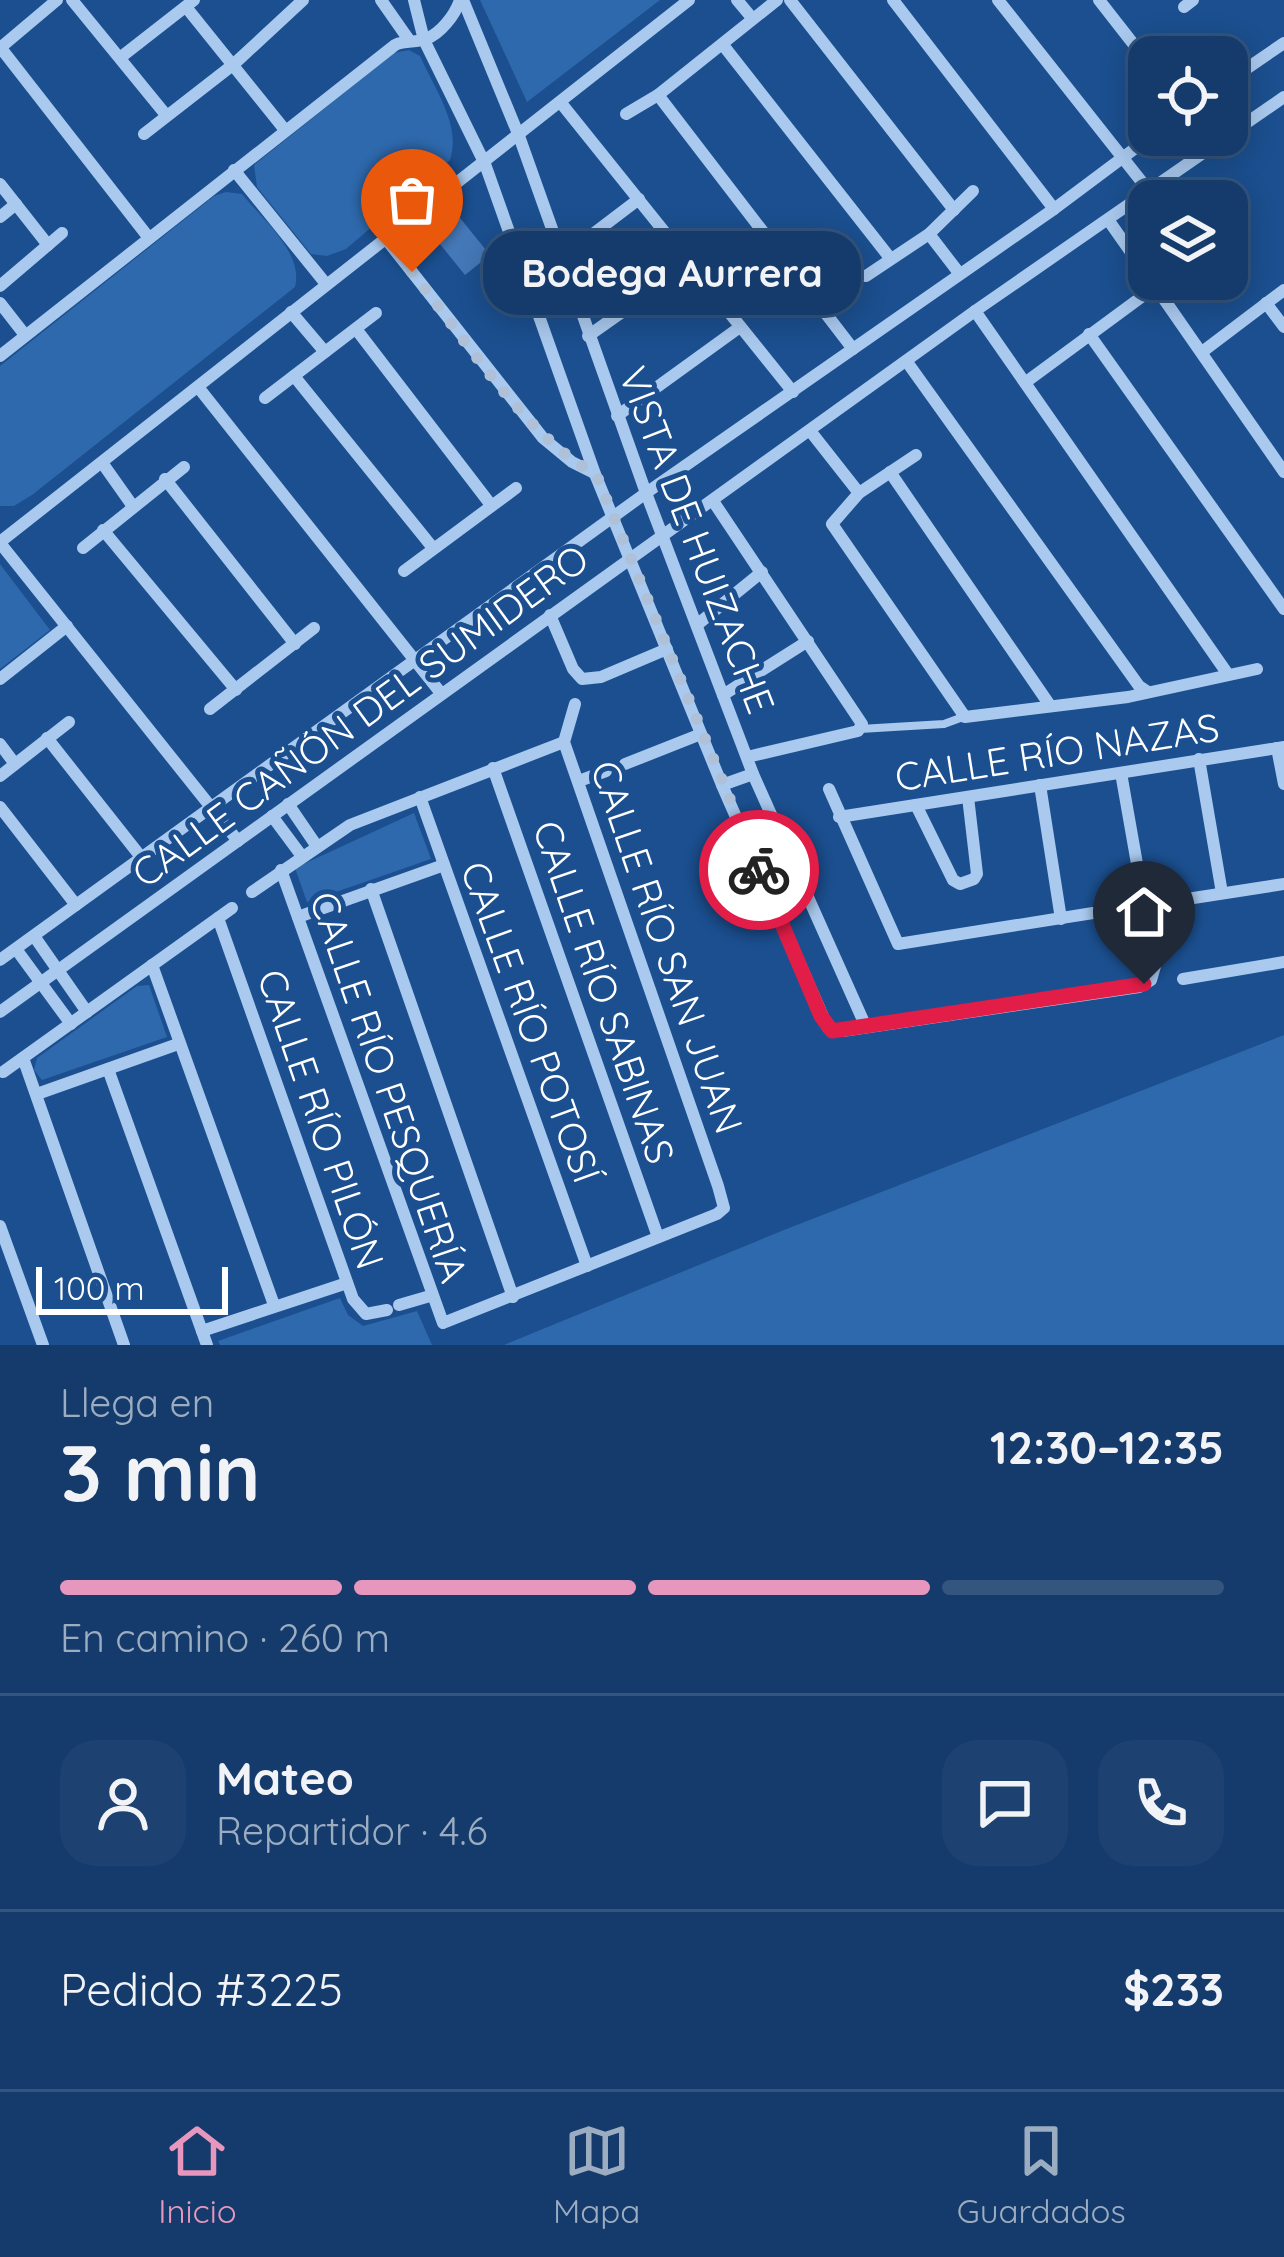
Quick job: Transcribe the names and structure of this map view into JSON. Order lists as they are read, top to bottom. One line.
{"streets":{"street":["VISTA DE HUIZACHE","CALLE CAÑÓN DEL SUMIDERO","CALLE RÍO NAZAS","CALLE RÍO SAN JUAN","CALLE RÍO SABINAS","CALLE RÍO POTOSÍ","CALLE RÍO PESQUERÍA","CALLE RÍO PILÓN"]},"crossings":[["VISTA DE HUIZACHE","CALLE CAÑÓN DEL SUMIDERO"],["CALLE RÍO SAN JUAN","CALLE RÍO SABINAS"],["CALLE RÍO PESQUERÍA","CALLE RÍO PILÓN"]],"places":["Bodega Aurrera"],"scale_bar":"100 m","page":{"bubble":"Bodega Aurrera","scale":"100 m","heading":["3 min","Llega en","12:30–12:35"],"panel":["Mateo","Repartidor · 4.6","Pedido #3225","$233"],"bar":"En camino · 260 m","tabs":["Inicio","Mapa","Guardados"]}}
